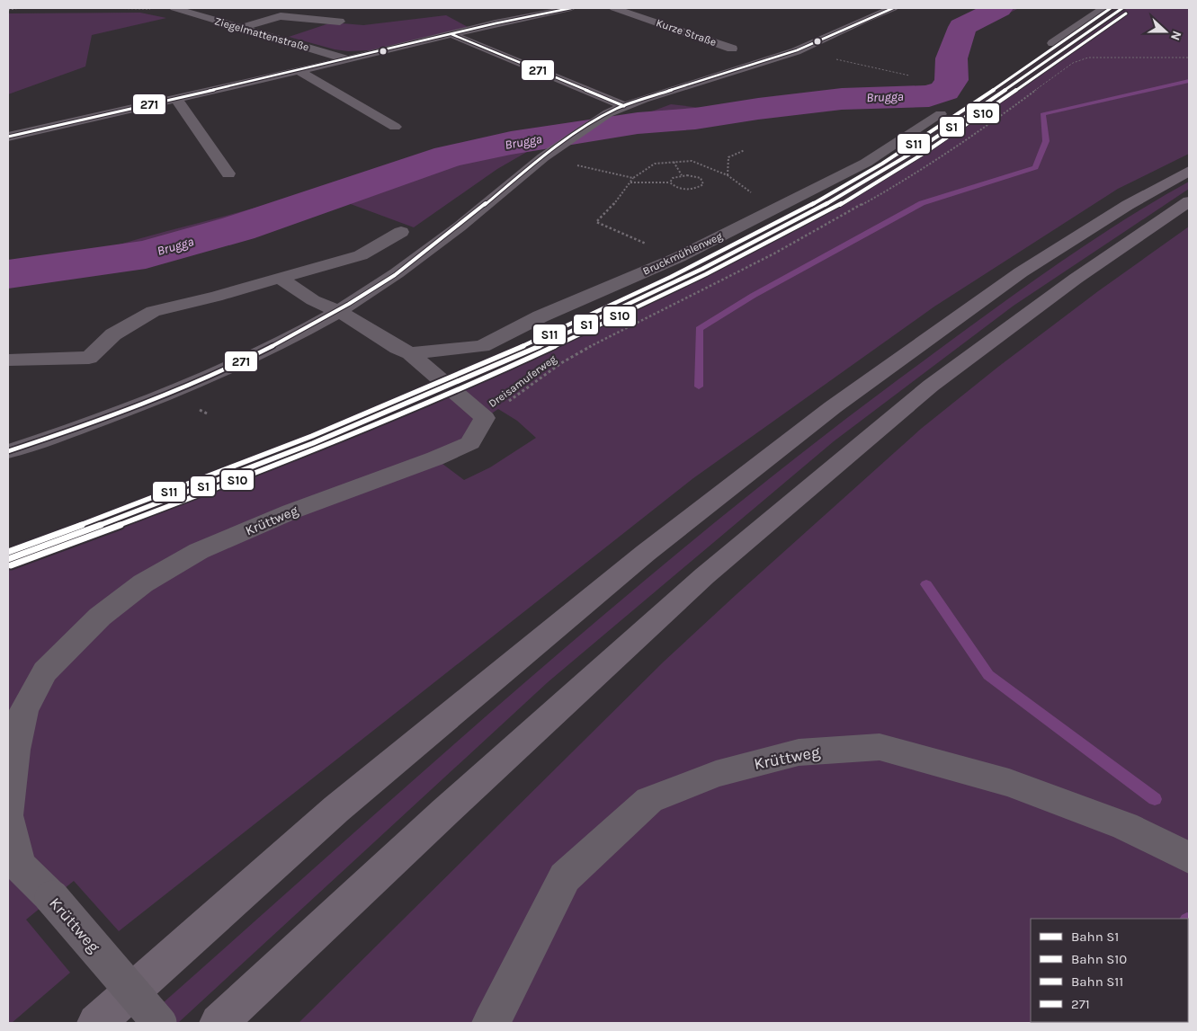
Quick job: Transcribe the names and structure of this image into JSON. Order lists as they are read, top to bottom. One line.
{"streets":{"street":["Kurze Straße","Ziegelmattenstraße","Bruckmühlenweg","Krüttweg"],"path":["Dreisamuferweg"]},"crossings":[["Dreisamuferweg","Krüttweg"]],"water":["Brugga"],"lines":["rail line S1","rail line S11","transit line 271","rail line S10"],"legend":["Bahn S1","Bahn S10","Bahn S11","271"],"north":"right"}
